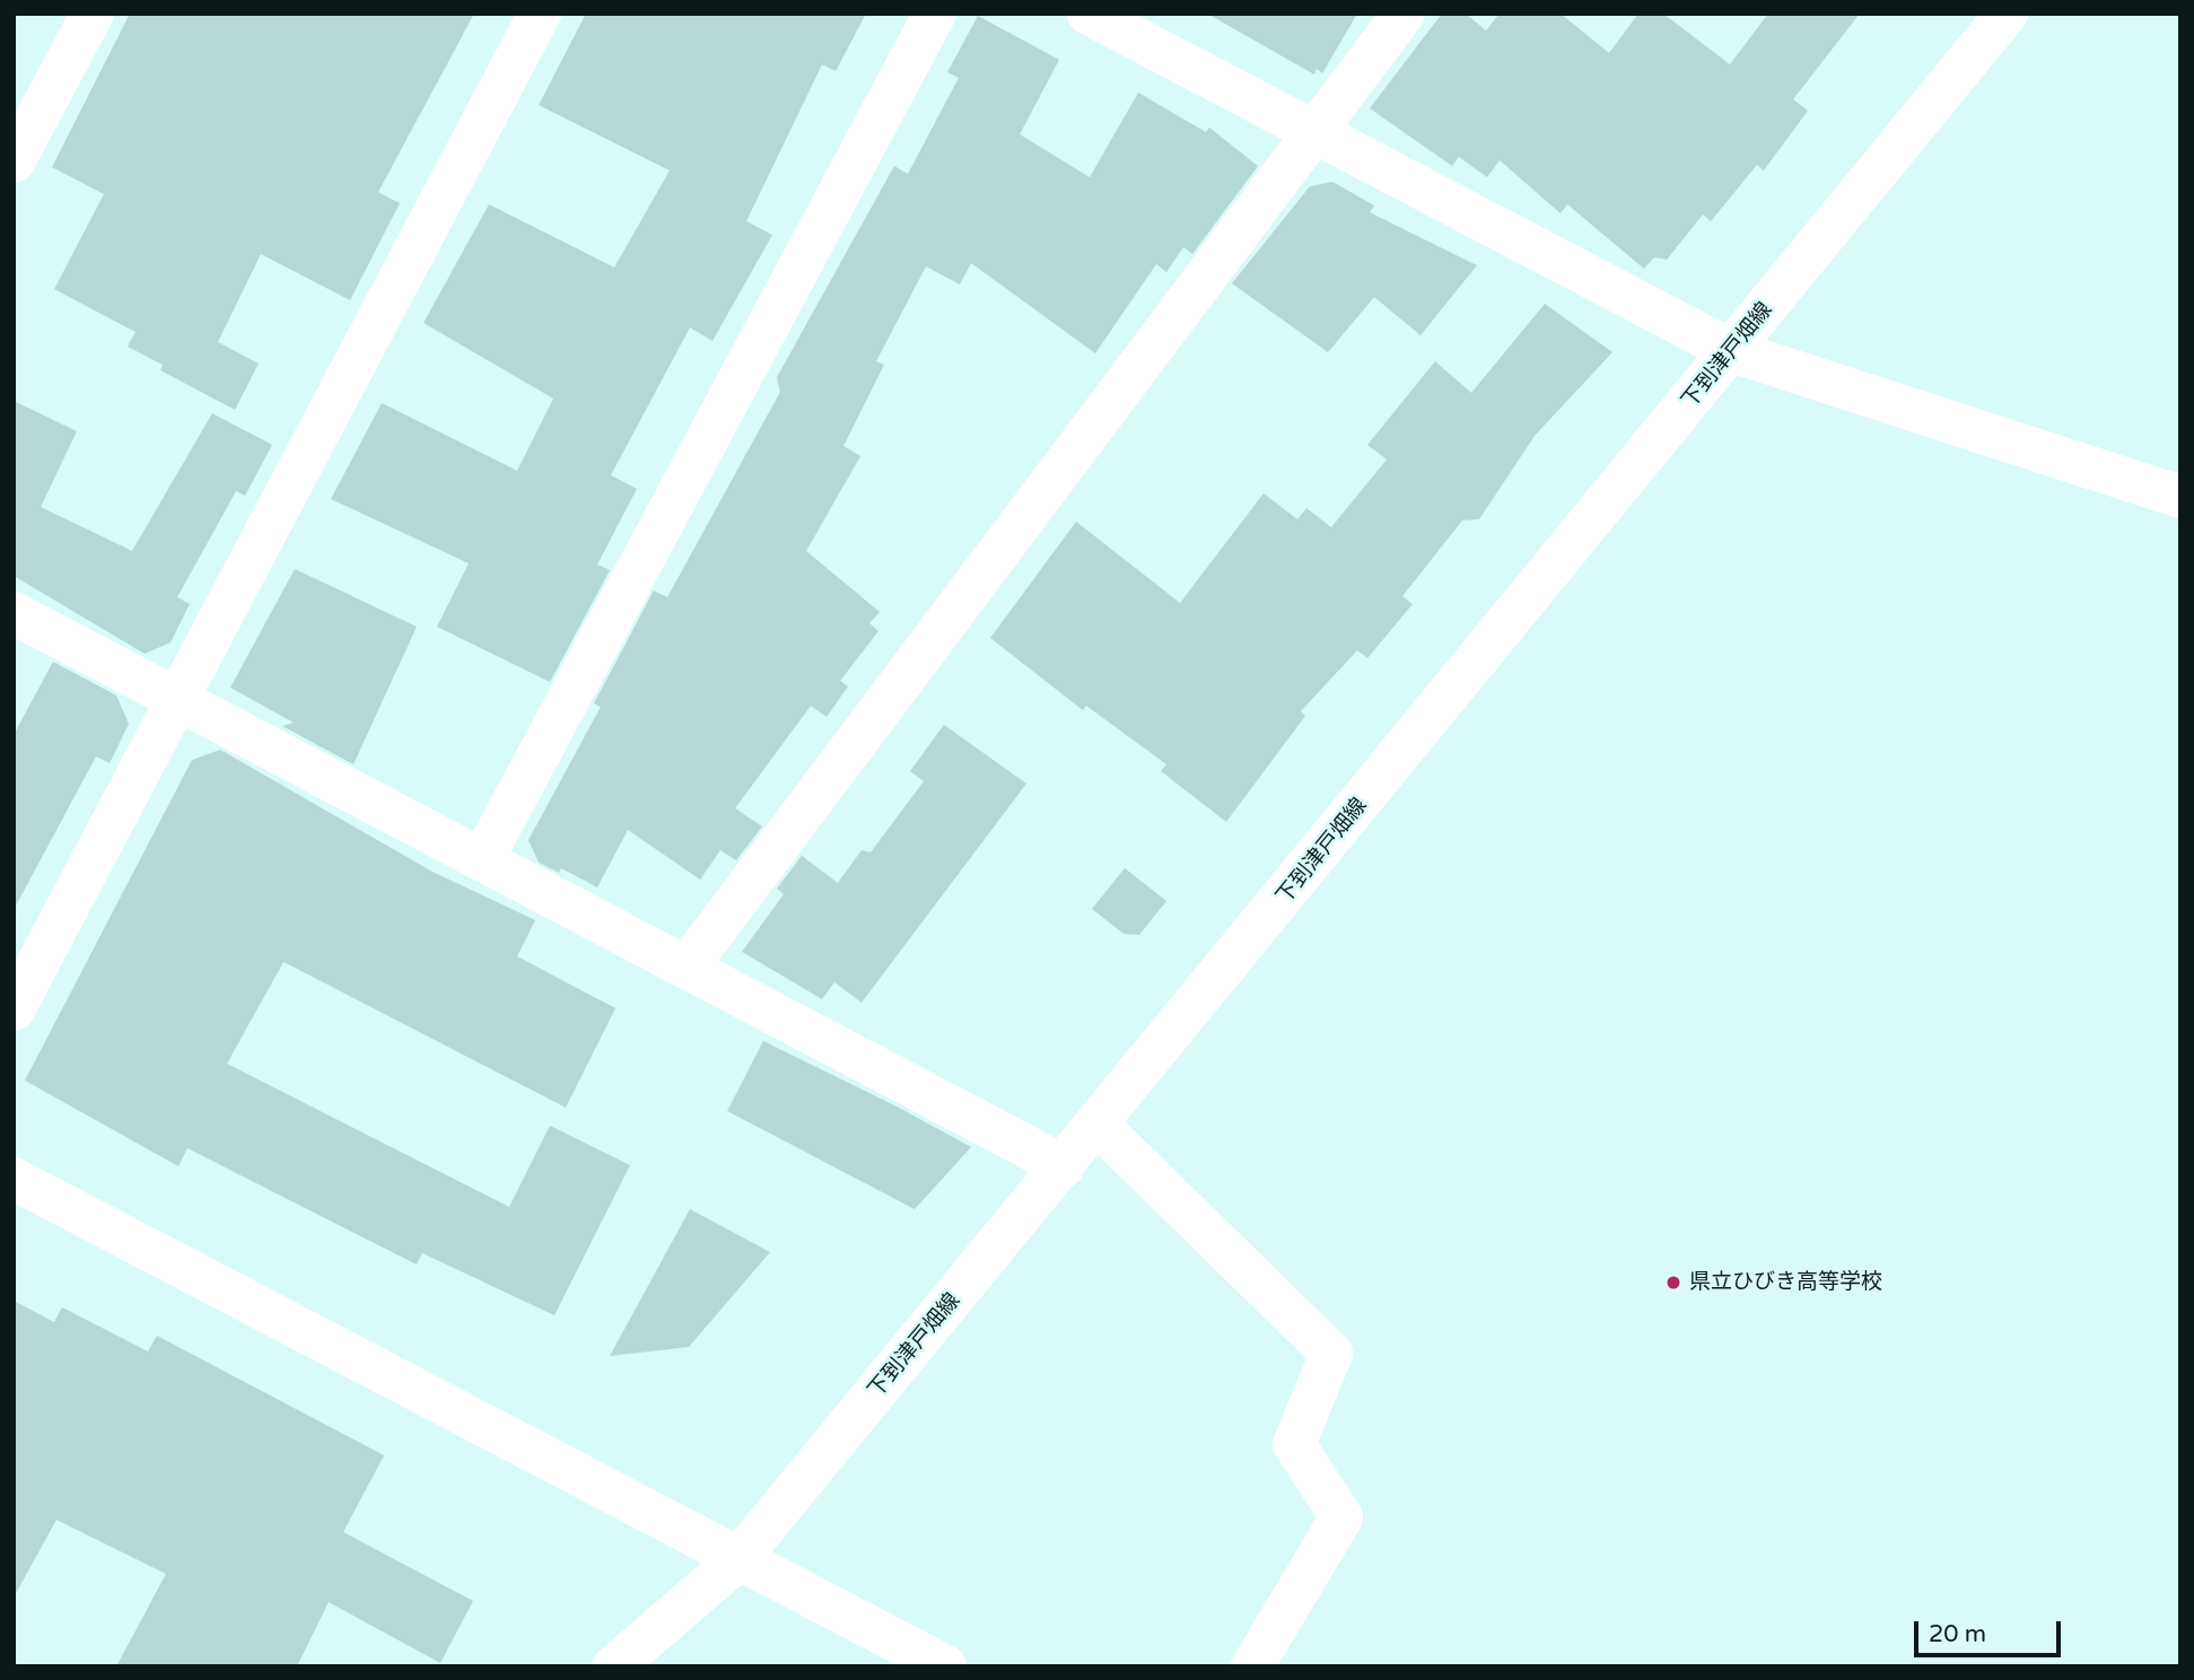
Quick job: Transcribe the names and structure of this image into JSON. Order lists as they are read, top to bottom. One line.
{"streets":{"street":["下到津戸畑線"]},"places":["県立ひびき高等学校"],"scale_bar":"20 m"}
